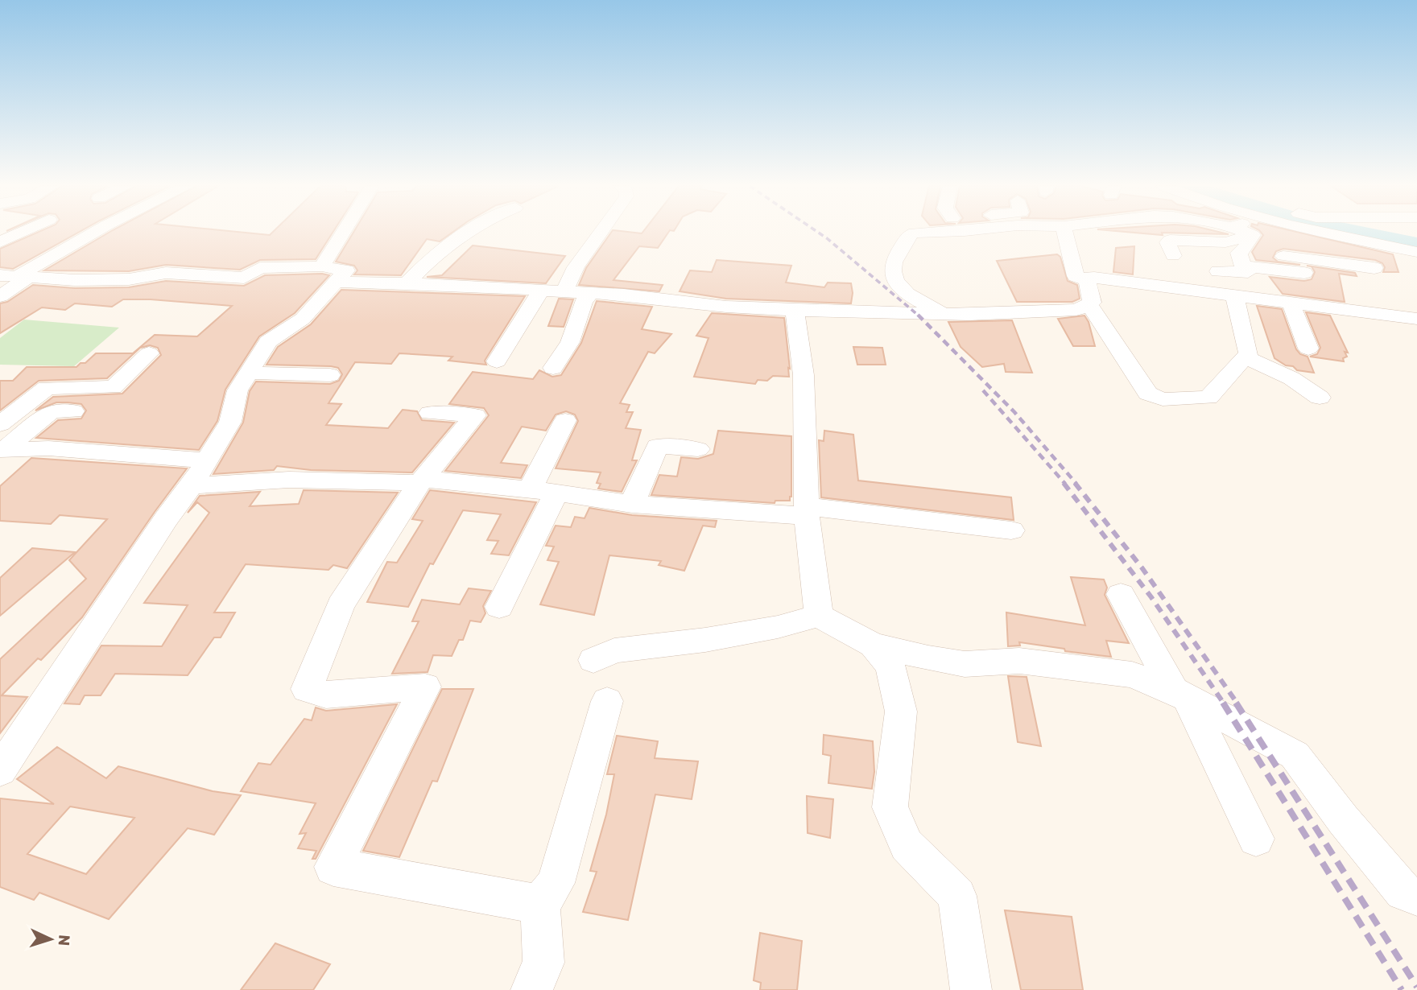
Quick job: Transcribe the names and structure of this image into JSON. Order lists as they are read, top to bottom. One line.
{"north":"right"}
